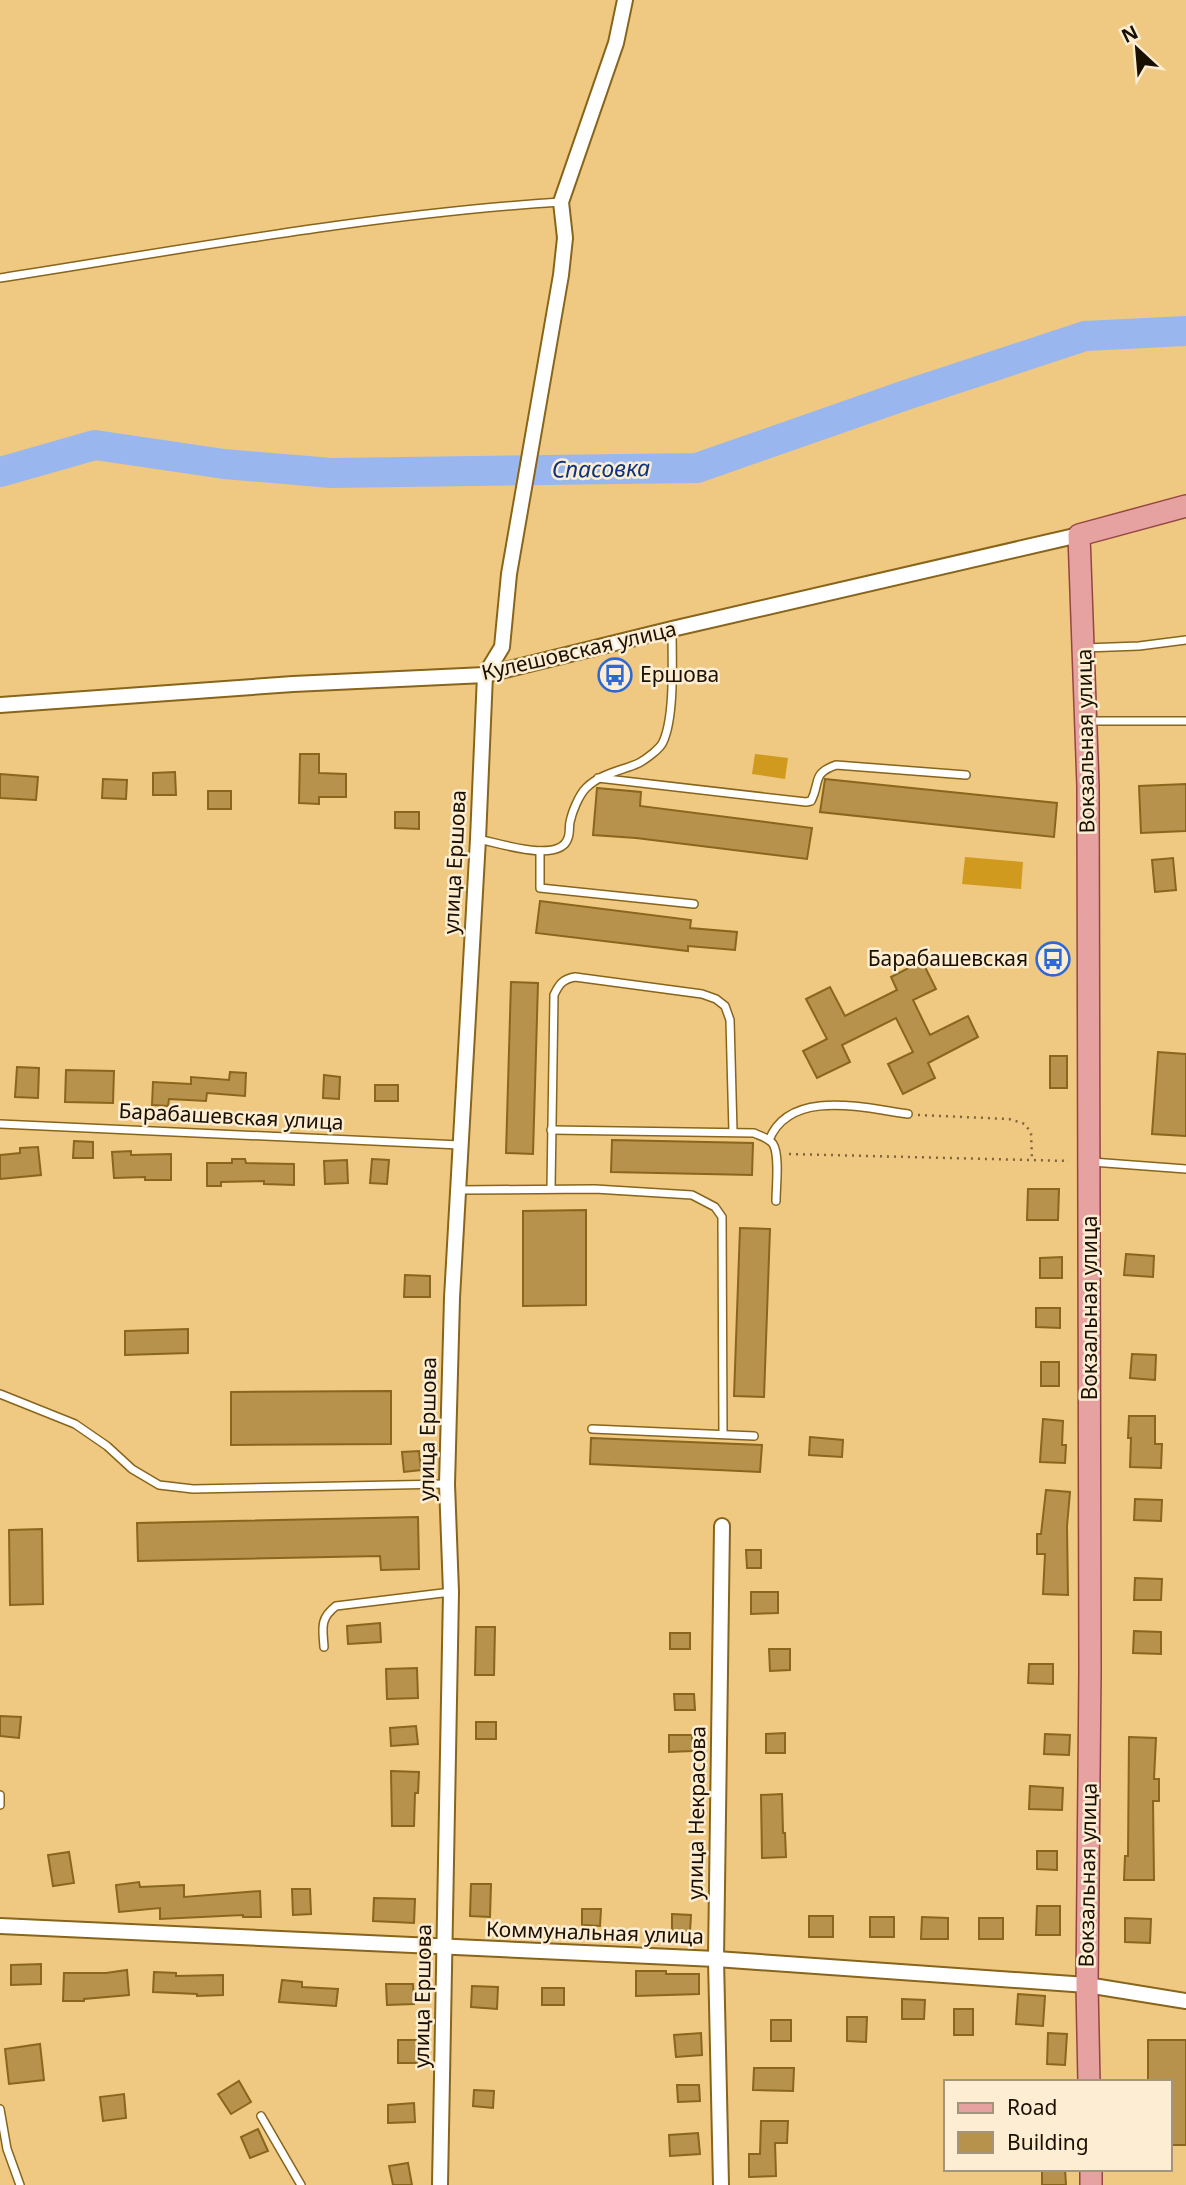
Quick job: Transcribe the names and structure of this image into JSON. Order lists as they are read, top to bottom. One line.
{"streets":{"main road":["Кулешовская улица","Вокзальная улица"],"street":["улица Ершова","улица Некрасова","Коммунальная улица"],"lane":["Барабашевская улица"]},"crossings":[["Кулешовская улица","Вокзальная улица"],["Кулешовская улица","улица Ершова"],["Вокзальная улица","Коммунальная улица"],["улица Ершова","Барабашевская улица"],["улица Ершова","Коммунальная улица"],["улица Некрасова","Коммунальная улица"]],"water":["Спасовка"],"places":{"bus stop":["Ершова","Барабашевская"]},"legend":["Road","Building"],"north":"top left"}
